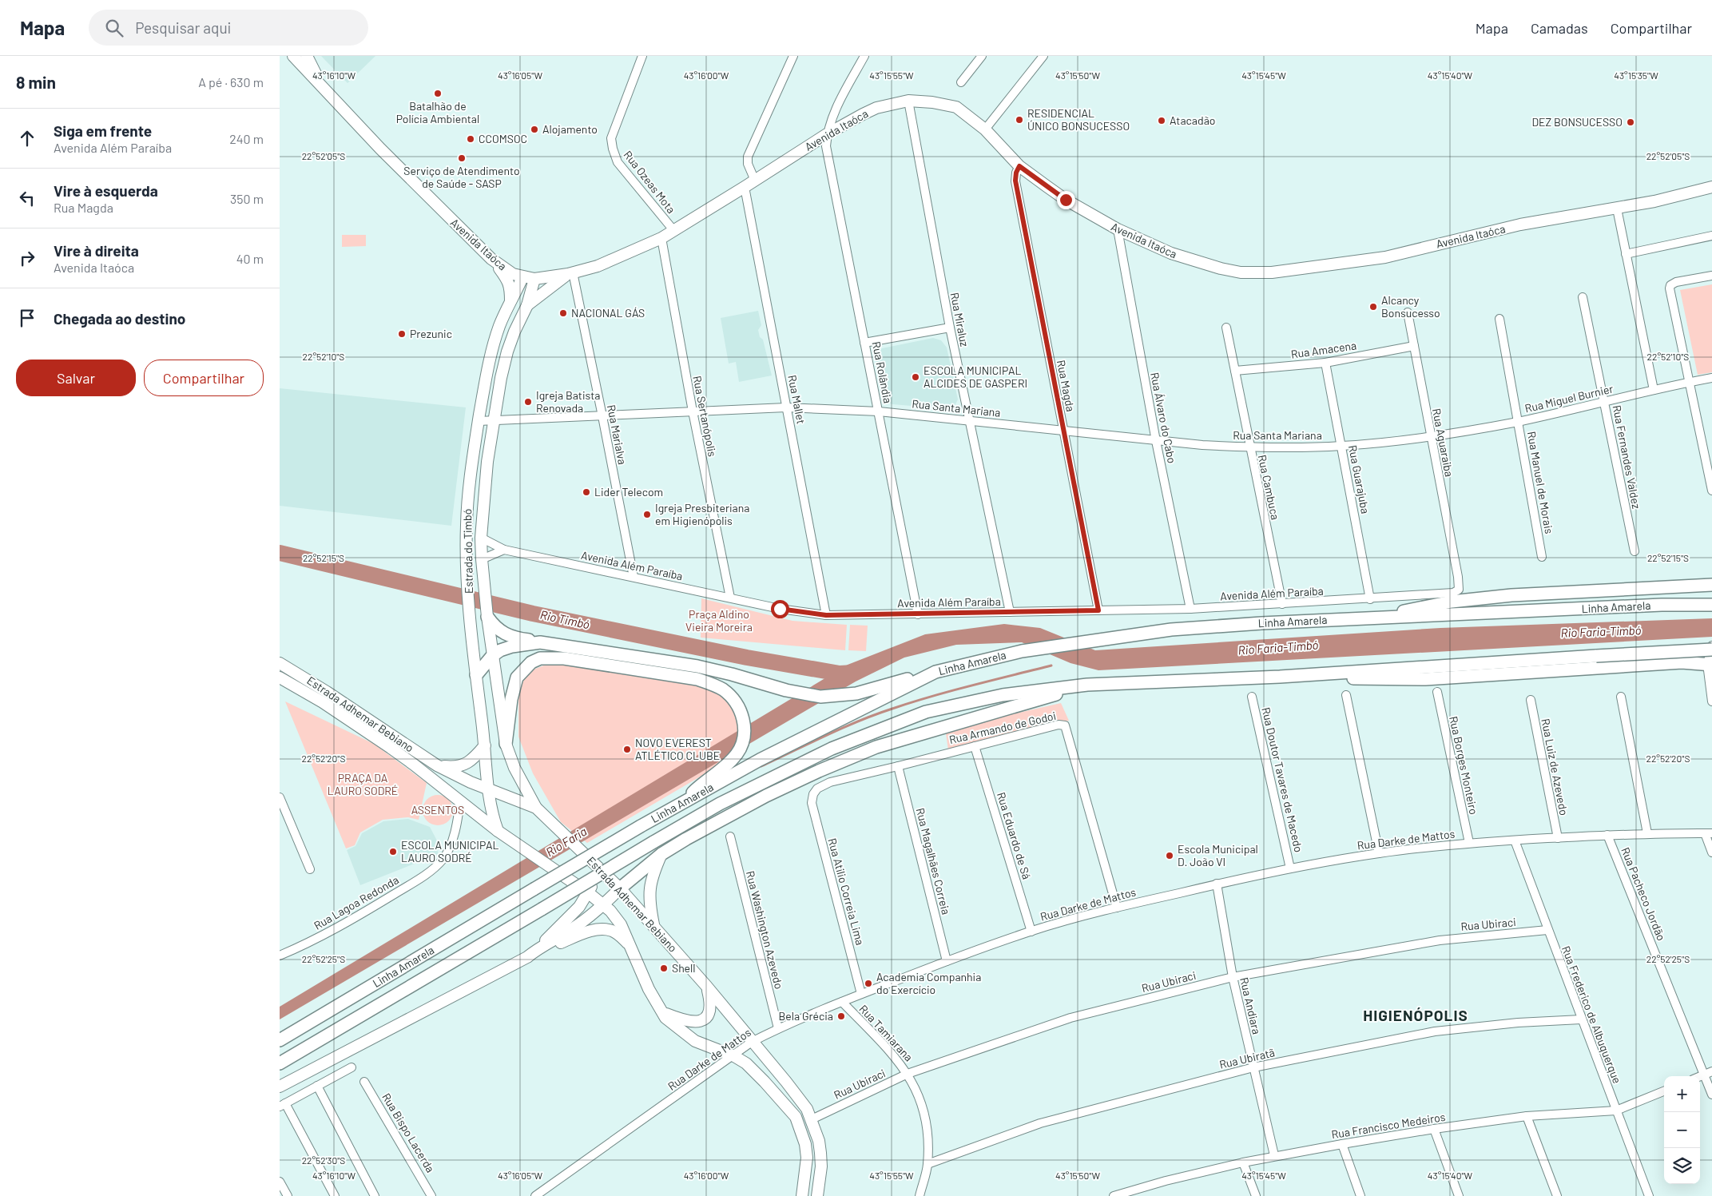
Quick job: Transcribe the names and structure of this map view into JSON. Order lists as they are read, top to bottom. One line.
{"streets":{"highway":["Linha Amarela"],"main road":["Avenida Itaóca","Estrada do Timbó","Estrada Adhemar Bebiano"],"street":["Rua Ozeas Mota","Rua Miraluz","Rua Amacena","Rua Rolândia","Rua Magda","Rua Miguel Burnier","Rua Mallet","Rua Santa Mariana","Rua Sertanópolis","Rua Álvaro do Cabo","Rua Marialva","Rua Aguaraiba","Rua Fernandes Valdez","Rua Guarajuba","Rua Manuel de Morais","Rua Cambuca","Avenida Além Paraíba","Rua Armando de Godoi","Rua Borges Monteiro","Rua Luiz de Azevedo","Rua Doutor Tavares de Macedo","Rua Eduardo de Sá","Rua Darke de Mattos","Rua Magalhães Correia","Rua Atilio Correia Lima","Rua Pacheco Jordão","Rua Lagoa Redonda","Rua Ubiraci","Rua Washington Azevedo","Rua Andiara","Rua Frederico de Albuquerque","Rua Tamiarana","Rua Ubiratã","Rua Francisco Medeiros","Rua Bispo Lacerda"]},"crossings":[["Avenida Itaóca","Rua Ozeas Mota"],["Avenida Itaóca","Rua Miraluz"],["Avenida Itaóca","Rua Rolândia"],["Avenida Itaóca","Rua Magda"],["Avenida Itaóca","Rua Mallet"],["Avenida Itaóca","Rua Sertanópolis"],["Avenida Itaóca","Rua Álvaro do Cabo"],["Avenida Itaóca","Rua Marialva"],["Avenida Itaóca","Estrada do Timbó"],["Rua Miraluz","Rua Santa Mariana"],["Rua Miraluz","Avenida Além Paraíba"],["Rua Amacena","Rua Aguaraiba"],["Rua Amacena","Rua Guarajuba"],["Rua Amacena","Rua Cambuca"],["Rua Rolândia","Rua Santa Mariana"],["Rua Rolândia","Avenida Além Paraíba"],["Rua Magda","Rua Santa Mariana"],["Rua Magda","Avenida Além Paraíba"],["Rua Miguel Burnier","Rua Santa Mariana"],["Rua Miguel Burnier","Rua Aguaraiba"],["Rua Miguel Burnier","Rua Fernandes Valdez"],["Rua Miguel Burnier","Rua Manuel de Morais"],["Rua Mallet","Rua Santa Mariana"],["Rua Mallet","Avenida Além Paraíba"],["Rua Santa Mariana","Rua Sertanópolis"],["Rua Santa Mariana","Rua Álvaro do Cabo"],["Rua Santa Mariana","Rua Marialva"],["Rua Santa Mariana","Rua Aguaraiba"],["Rua Santa Mariana","Rua Guarajuba"],["Rua Santa Mariana","Rua Cambuca"],["Rua Santa Mariana","Estrada do Timbó"],["Rua Sertanópolis","Avenida Além Paraíba"],["Rua Álvaro do Cabo","Avenida Além Paraíba"],["Rua Marialva","Avenida Além Paraíba"],["Rua Aguaraiba","Avenida Além Paraíba"],["Rua Guarajuba","Avenida Além Paraíba"],["Rua Cambuca","Avenida Além Paraíba"],["Estrada do Timbó","Avenida Além Paraíba"],["Estrada do Timbó","Estrada Adhemar Bebiano"],["Estrada Adhemar Bebiano","Rua Darke de Mattos"],["Estrada Adhemar Bebiano","Rua Lagoa Redonda"],["Estrada Adhemar Bebiano","Rua Ubiraci"],["Rua Armando de Godoi","Rua Eduardo de Sá"],["Rua Armando de Godoi","Rua Darke de Mattos"],["Rua Armando de Godoi","Rua Magalhães Correia"],["Rua Armando de Godoi","Rua Atilio Correia Lima"],["Rua Borges Monteiro","Rua Darke de Mattos"],["Rua Luiz de Azevedo","Rua Darke de Mattos"],["Rua Doutor Tavares de Macedo","Rua Darke de Mattos"],["Rua Eduardo de Sá","Rua Darke de Mattos"],["Rua Darke de Mattos","Rua Magalhães Correia"],["Rua Darke de Mattos","Rua Atilio Correia Lima"],["Rua Darke de Mattos","Rua Pacheco Jordão"],["Rua Darke de Mattos","Rua Washington Azevedo"],["Rua Darke de Mattos","Rua Andiara"],["Rua Darke de Mattos","Rua Frederico de Albuquerque"],["Rua Darke de Mattos","Rua Tamiarana"],["Rua Ubiraci","Rua Andiara"],["Rua Ubiraci","Rua Frederico de Albuquerque"],["Rua Ubiraci","Rua Tamiarana"],["Rua Andiara","Rua Ubiratã"],["Rua Andiara","Rua Francisco Medeiros"],["Rua Frederico de Albuquerque","Rua Ubiratã"],["Rua Frederico de Albuquerque","Rua Francisco Medeiros"],["Rua Tamiarana","Rua Ubiratã"]],"districts":["HIGIENÓPOLIS"],"water":["Rio Timbó","Rio Faria-Timbó","Rio Faria"],"parks":["Praça Aldino Vieira Moreira","PRAÇA DA LAURO SODRÉ","ASSENTOS"],"places":["Batalhão de Polícia Ambiental","RESIDENCIAL ÚNICO BONSUCESSO","Atacadão","DEZ BONSUCESSO","Alojamento","CCOMSOC","Serviço de Atendimento de Saúde - SASP","Alcancy Bonsucesso","NACIONAL GÁS","Prezunic","ESCOLA MUNICIPAL ALCIDES DE GASPERI","Igreja Batista Renovada","Lider Telecom","Igreja Presbiteriana em Higienópolis","NOVO EVEREST ATLÉTICO CLUBE","ESCOLA MUNICIPAL LAURO SODRÉ","Escola Municipal D. João VI","Shell","Academia Companhia do Exercício","Bela Grécia"],"page":{"header":"Mapa","search":"Pesquisar aqui","nav":["Mapa","Camadas","Compartilhar"],"heading":["8 min","A pé · 630 m"],"list":[["Siga em frente","Avenida Além Paraíba","240 m"],["Vire à esquerda","Rua Magda","350 m"],["Vire à direita","Avenida Itaóca","40 m"],"Chegada ao destino"],"buttons":["Salvar","Compartilhar"],"map_buttons":["+","−"]},"coordinates":["43°16'10\"W","43°16'05\"W","43°16'00\"W","43°15'55\"W","43°15'50\"W","43°15'45\"W","43°15'40\"W","43°15'35\"W","22°52'05\"S","22°52'10\"S","22°52'15\"S","22°52'20\"S","22°52'25\"S","22°52'30\"S"]}
